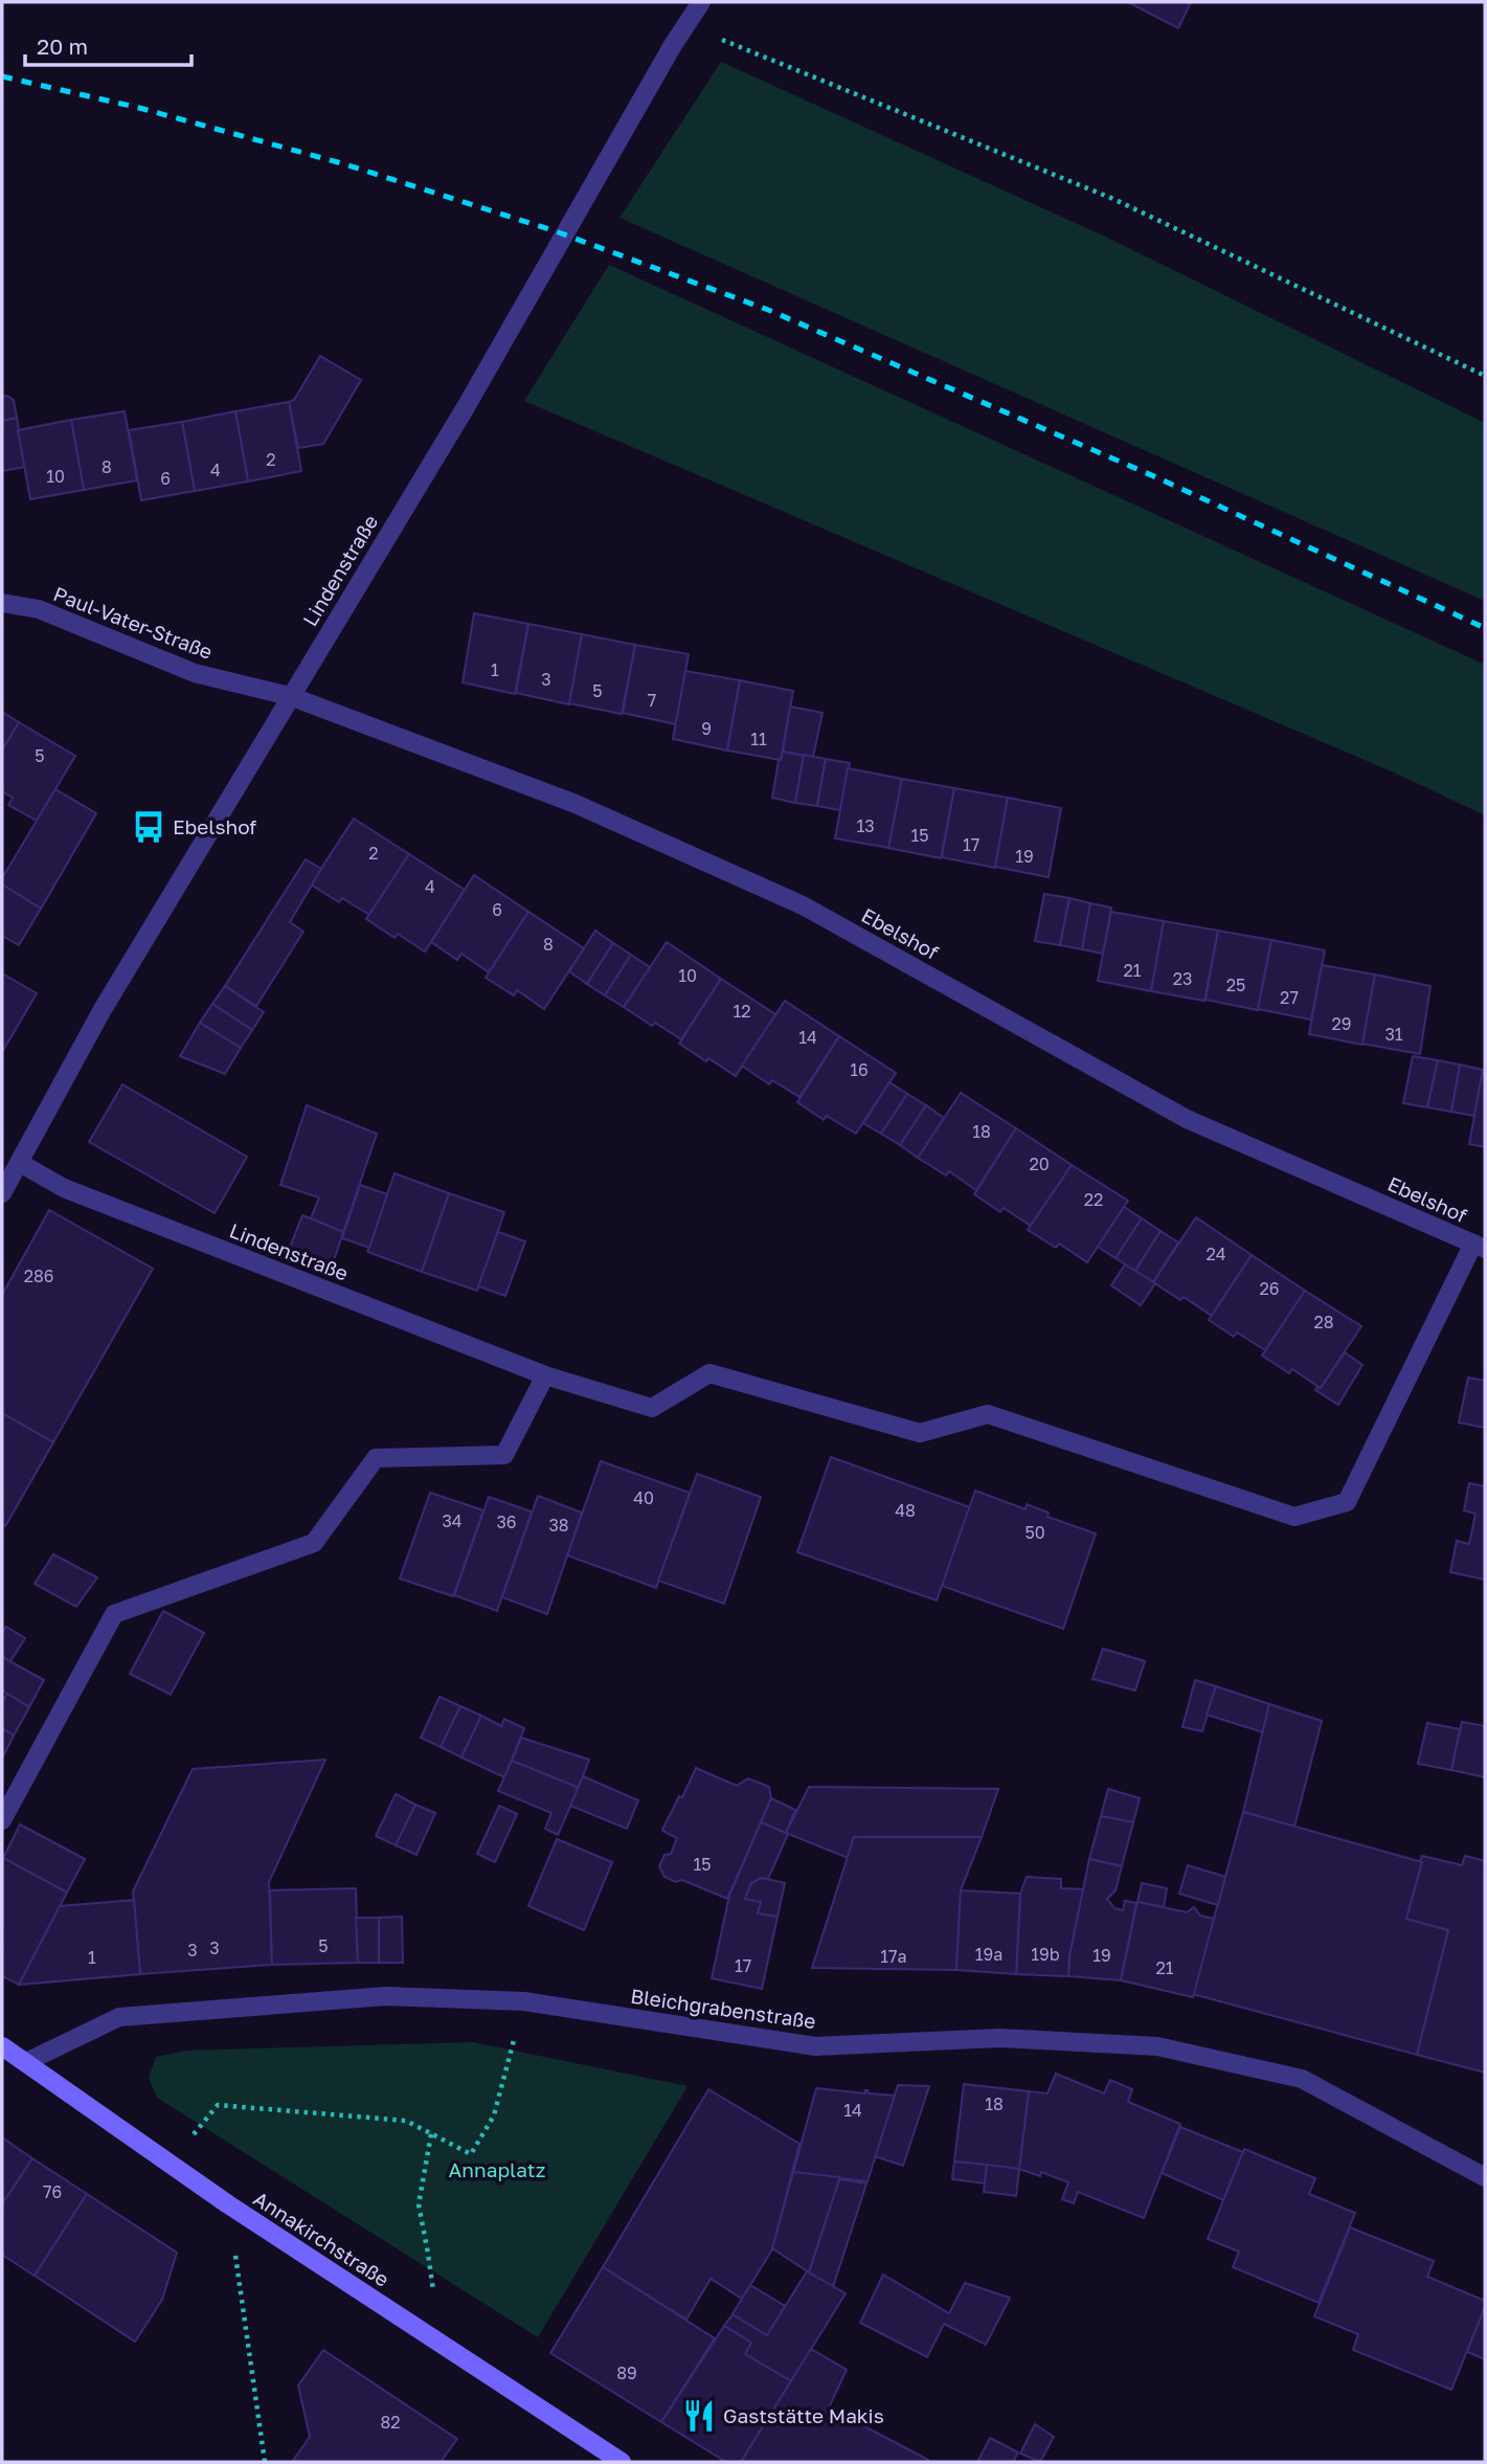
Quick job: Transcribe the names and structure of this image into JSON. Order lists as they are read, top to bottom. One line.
{"streets":{"street":["Lindenstraße","Paul-Vater-Straße","Ebelshof","Bleichgrabenstraße","Annakirchstraße"]},"crossings":[["Lindenstraße","Paul-Vater-Straße"],["Lindenstraße","Ebelshof"],["Paul-Vater-Straße","Ebelshof"],["Bleichgrabenstraße","Annakirchstraße"]],"parks":["Annaplatz"],"places":{"bus stop":["Ebelshof"],"restaurant":["Gaststätte Makis"]},"house_numbers":["2","8","4","10","6","1","3","5","7","9","11","5","13","15","17","2","19","4","6","8","21","10","23","25","27","12","29","31","14","16","18","20","22","24","286","26","28","40","48","34","36","38","50","15","5","3","3","19a","19b","19","17a","1","17","21","18","14","76","89","82"],"scale_bar":"20 m"}
